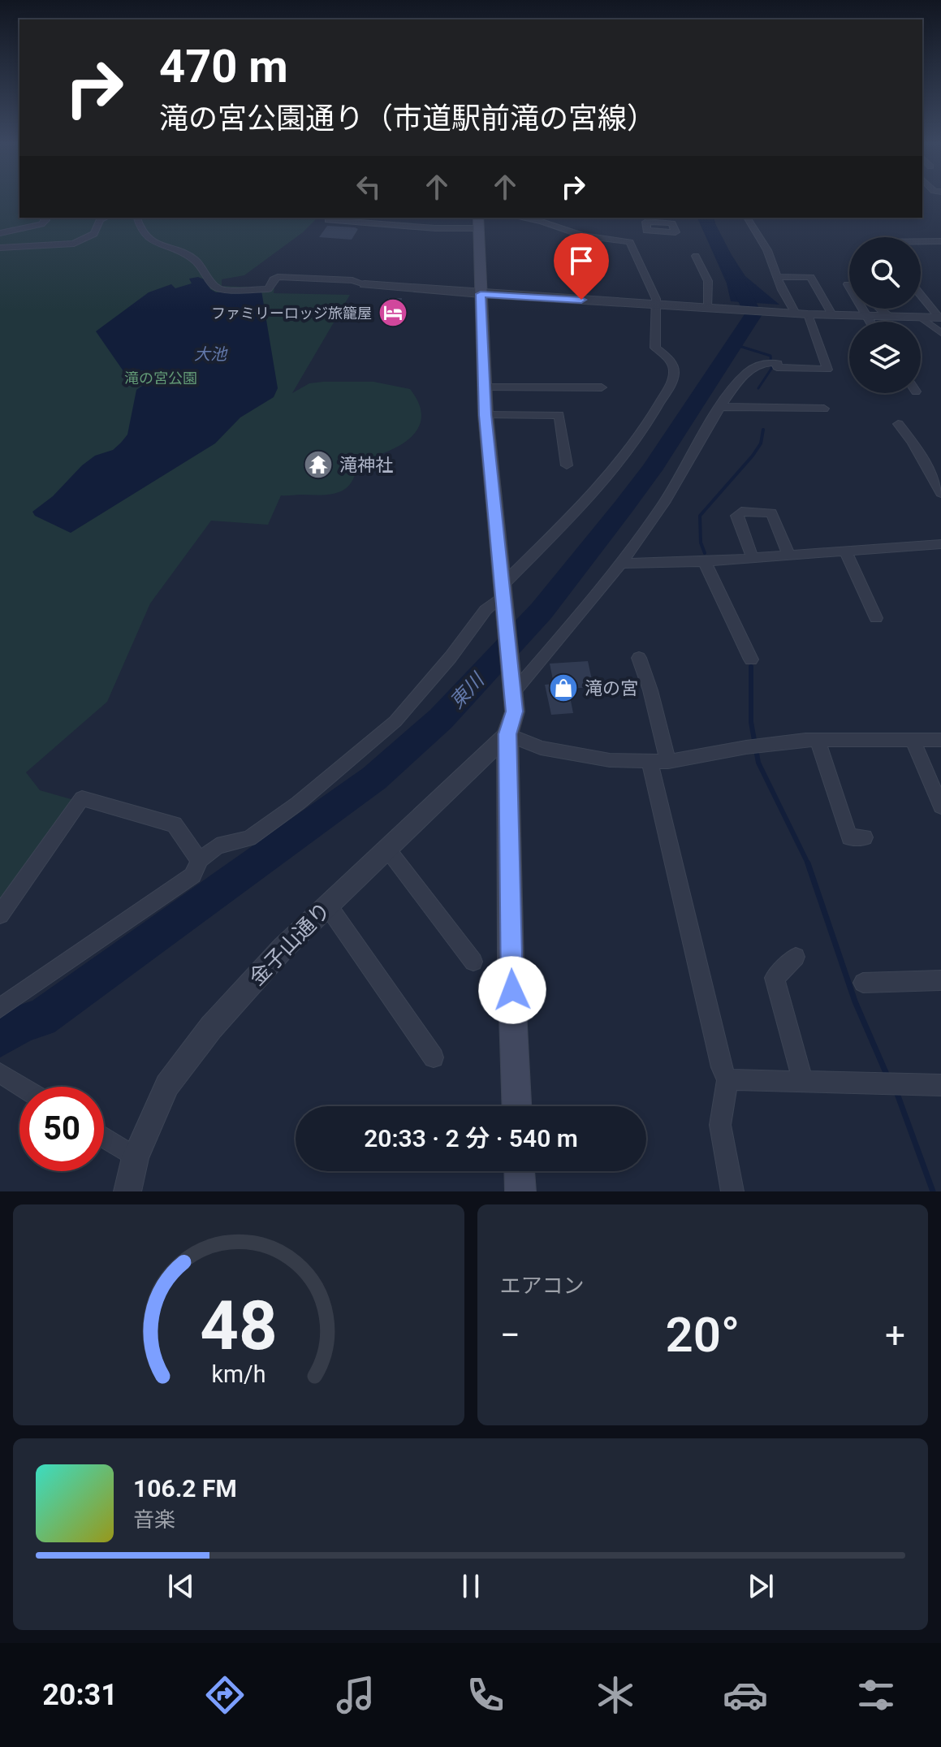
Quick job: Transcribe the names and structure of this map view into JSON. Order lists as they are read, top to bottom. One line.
{"streets":{"street":["金子山通り"]},"water":["大池","東川"],"parks":["滝の宮公園"],"places":{"hotel":["ファミリーロッジ旅籠屋"],"temple":["滝神社"],"shop":["滝の宮"]},"page":{"turn":["470 m","滝の宮公園通り（市道駅前滝の宮線）"],"limit":"50","trip":"20:33 · 2 分 · 540 m","tile":"エアコン","heat":["−","20°","+"],"song":["106.2 FM","音楽"],"tabs":"20:31","gauge":["48","km/h"]}}
